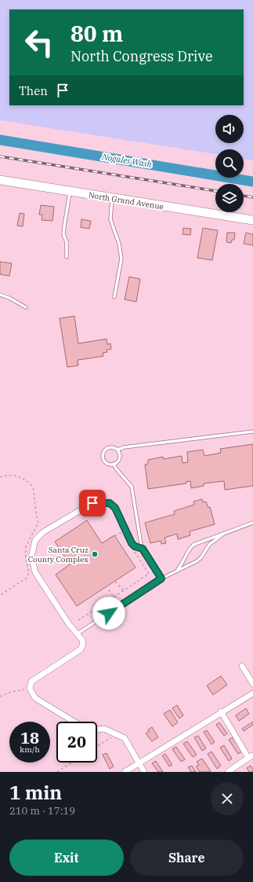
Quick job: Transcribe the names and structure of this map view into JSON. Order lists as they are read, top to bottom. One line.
{"streets":{"main road":["North Grand Avenue"]},"water":["Nogales Wash"],"places":["Santa Cruz County Complex"],"page":{"turn":["80 m","North Congress Drive"],"then":"Then","speed":"18 km/h","limit":"20","heading":["1 min","210 m · 17:19"],"buttons":["Exit","Share"]}}
